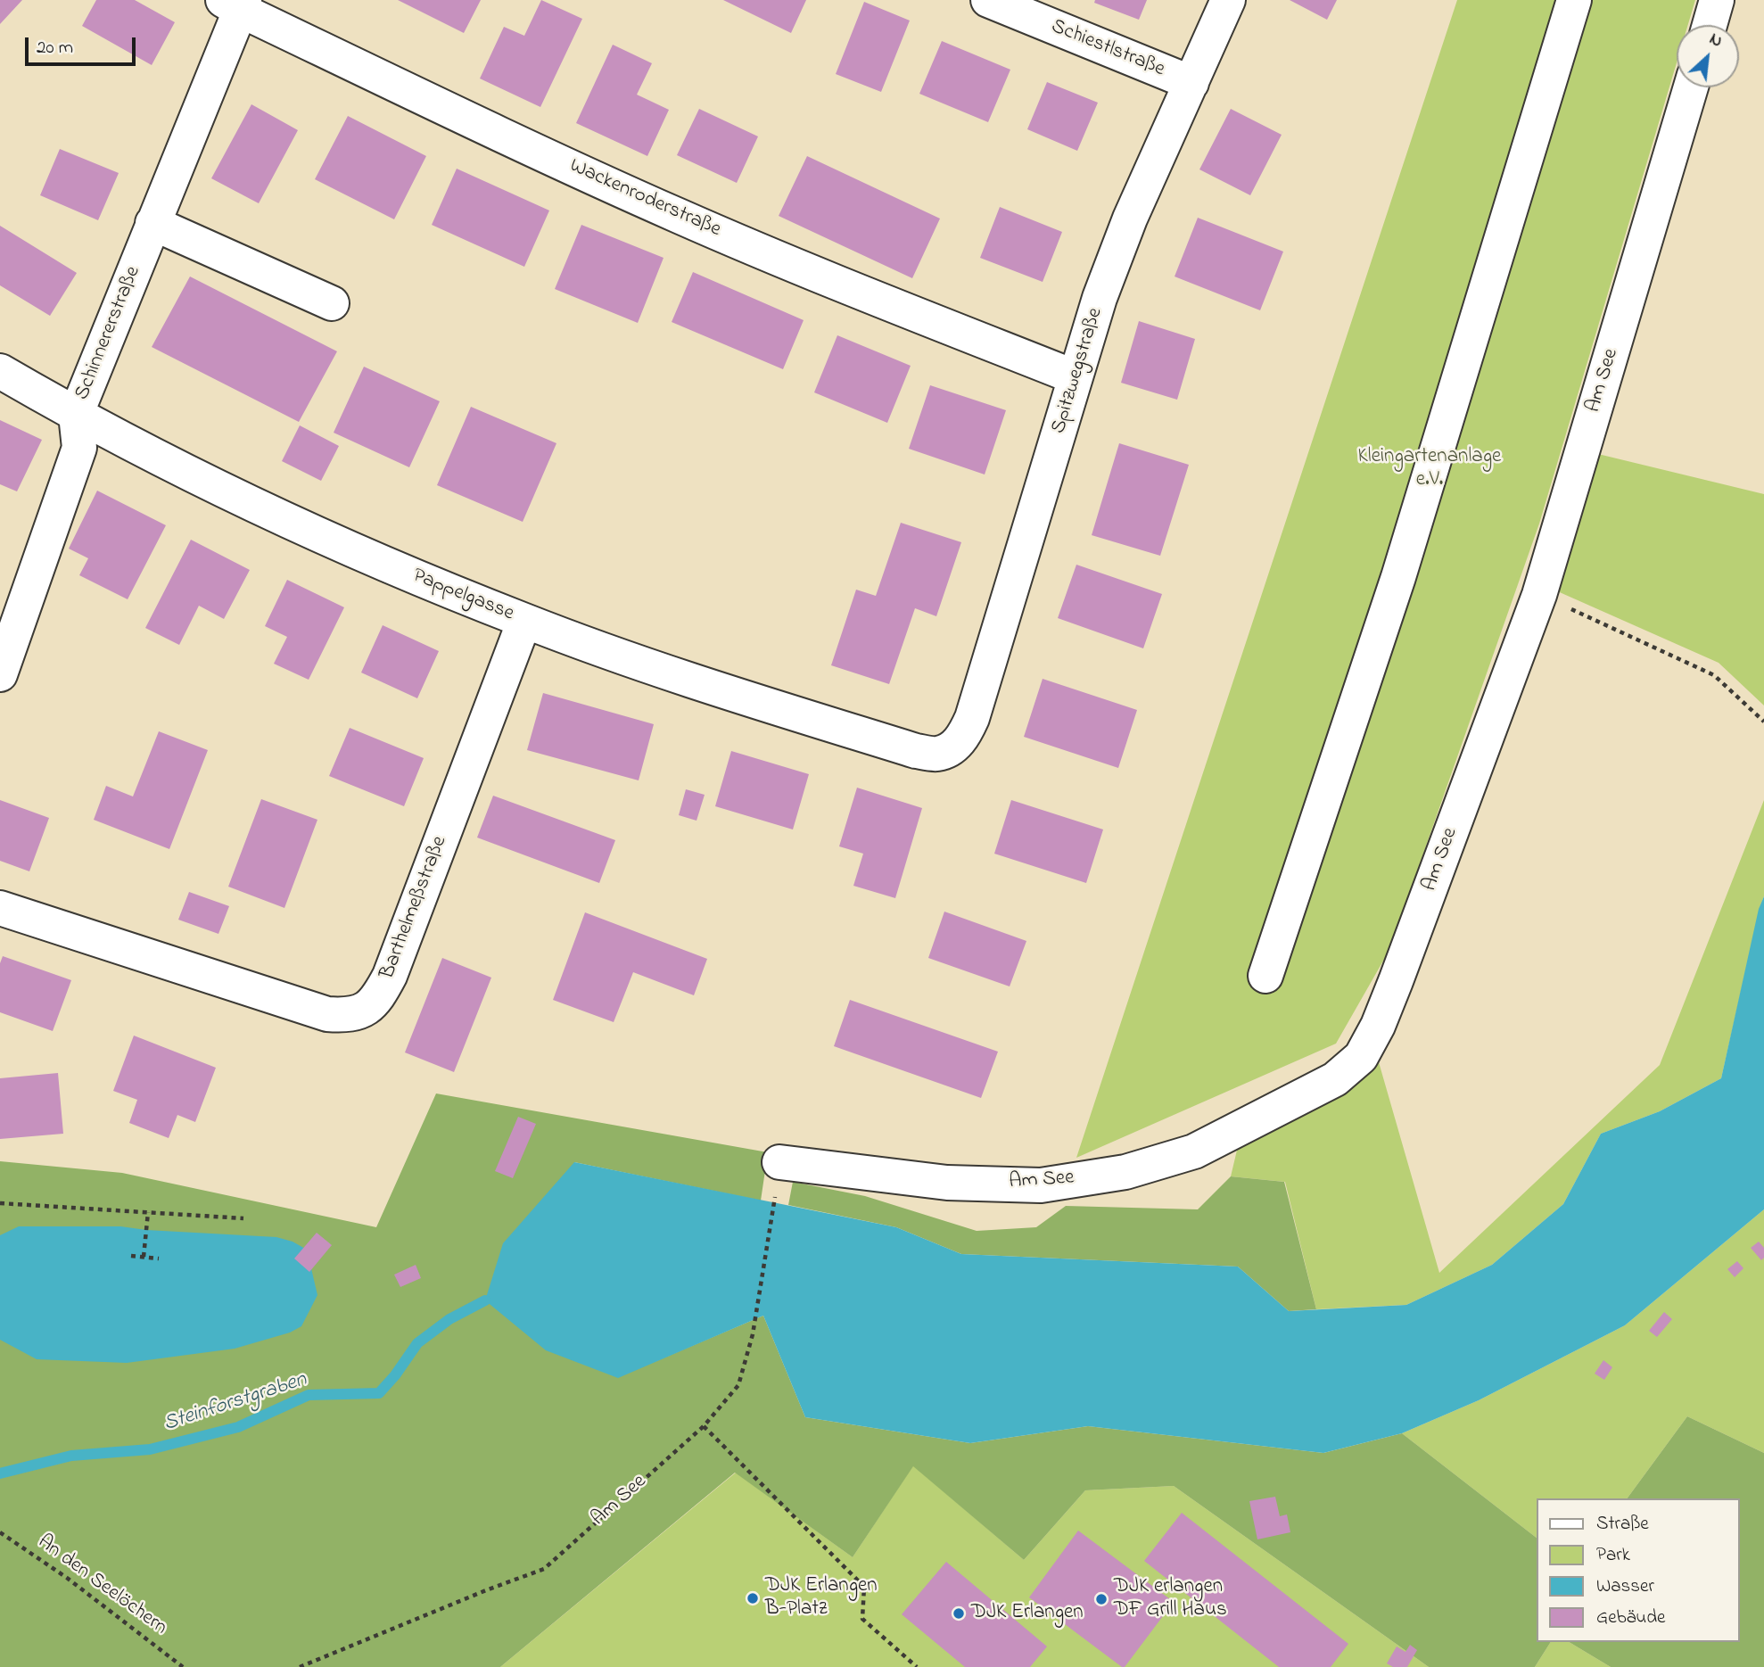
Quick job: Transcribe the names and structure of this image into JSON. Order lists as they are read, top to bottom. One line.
{"streets":{"street":["Schiestlstraße","Wackenroderstraße","Schinnererstraße","Spitzwegstraße","Am See","Pappelgasse","Barthelmeßstraße"],"path":["An den Seelöchern"]},"crossings":[["Schiestlstraße","Spitzwegstraße"],["Wackenroderstraße","Schinnererstraße"],["Wackenroderstraße","Spitzwegstraße"],["Schinnererstraße","Pappelgasse"],["Spitzwegstraße","Pappelgasse"],["Pappelgasse","Barthelmeßstraße"]],"water":["Steinforstgraben"],"parks":["Kleingartenanlage e.V."],"places":["DJK Erlangen B-Platz","DJK erlangen DF Grill Haus","DJK Erlangen"],"legend":["Straße","Park","Wasser","Gebäude"],"scale_bar":"20 m","north":"top right"}
